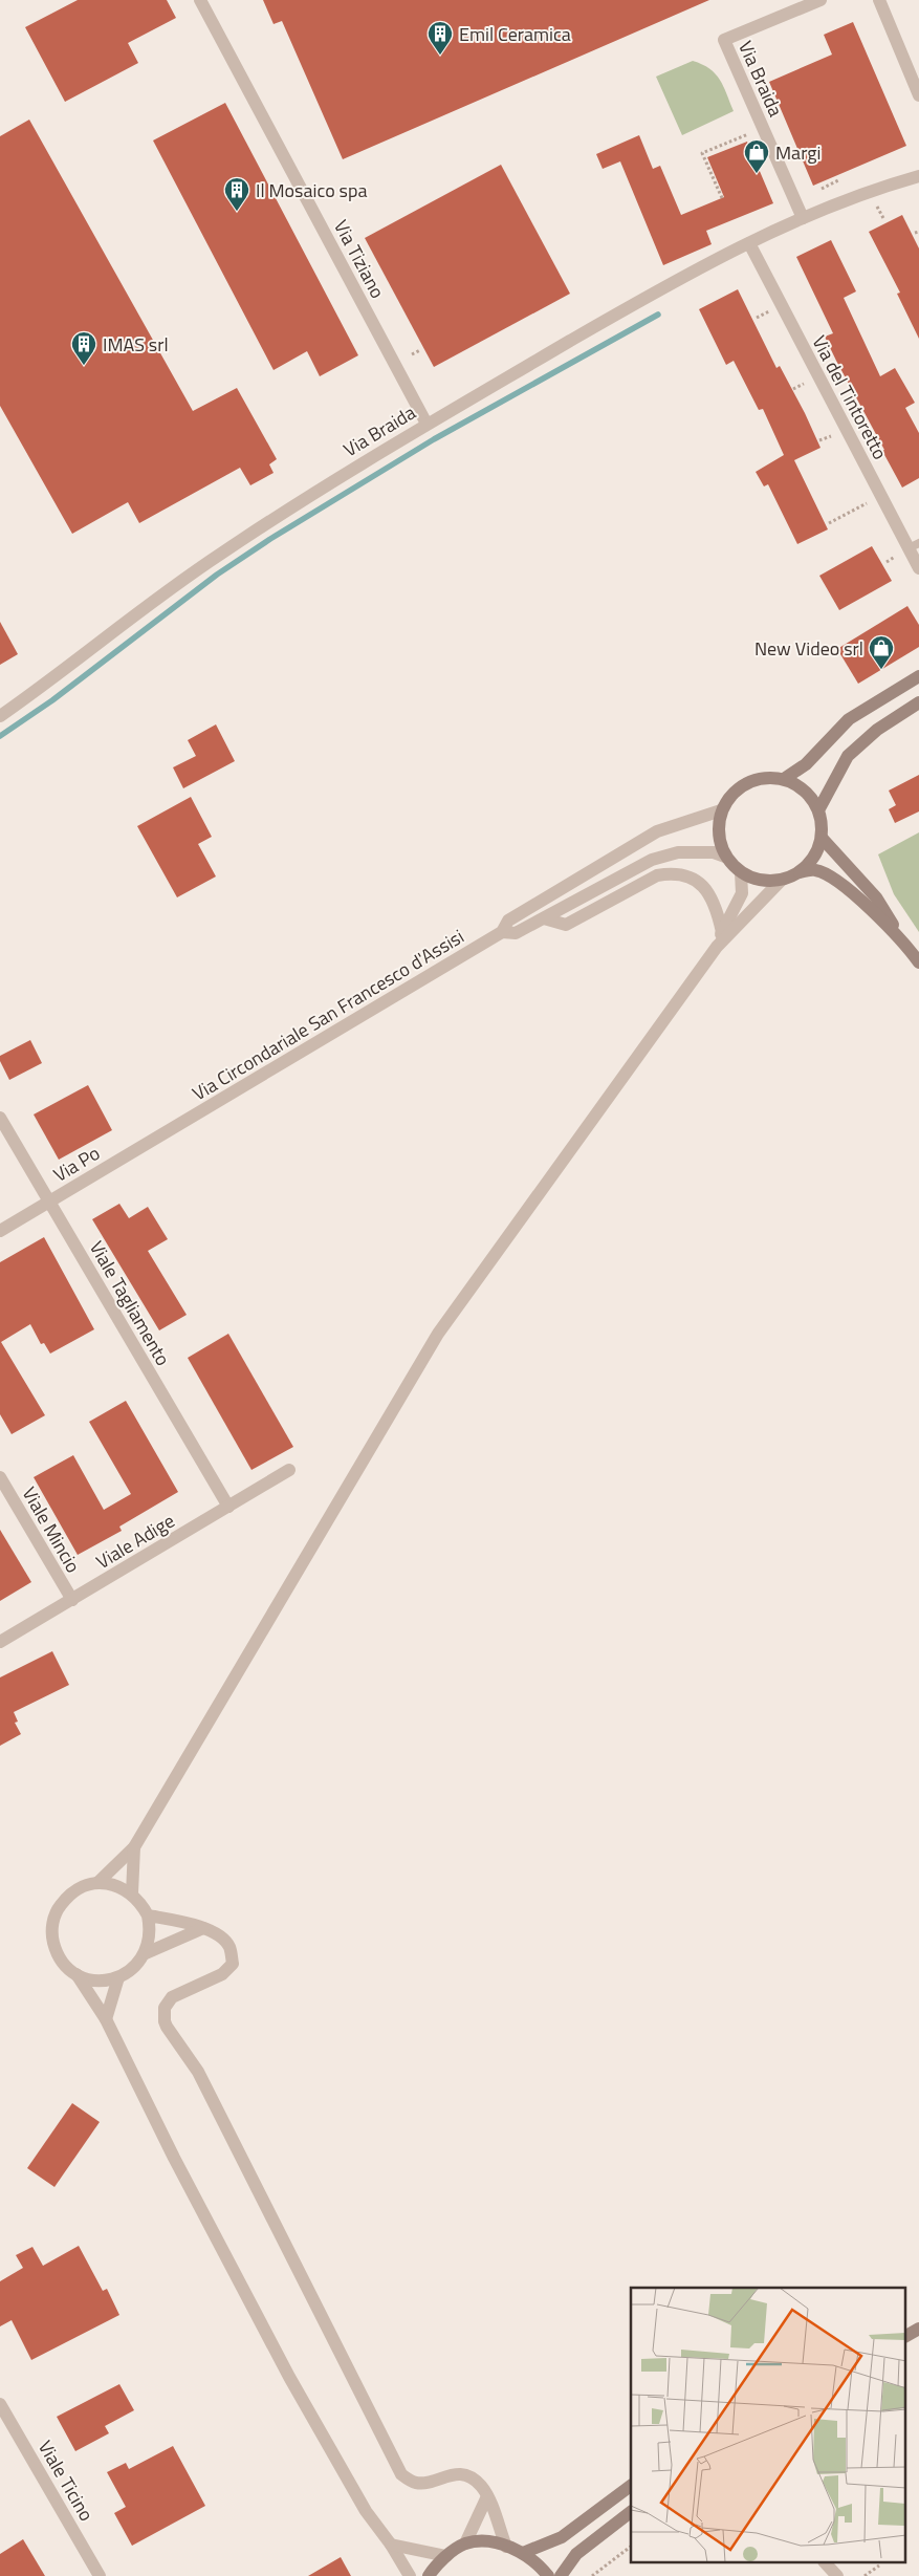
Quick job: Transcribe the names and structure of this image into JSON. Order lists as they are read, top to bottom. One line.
{"streets":{"street":["Via Braida","Via Tiziano","Via del Tintoretto","Via Circondariale San Francesco d'Assisi","Via Po","Viale Tagliamento","Viale Mincio","Viale Adige","Viale Ticino"]},"crossings":[["Via Braida","Via Tiziano"],["Via Braida","Via del Tintoretto"],["Via Circondariale San Francesco d'Assisi","Via Po"],["Via Po","Viale Tagliamento"],["Viale Tagliamento","Viale Adige"],["Viale Mincio","Viale Adige"]],"places":{"building":["Emil Ceramica","Il Mosaico spa","IMAS srl"],"shop":["Margi","New Video srl"]}}
